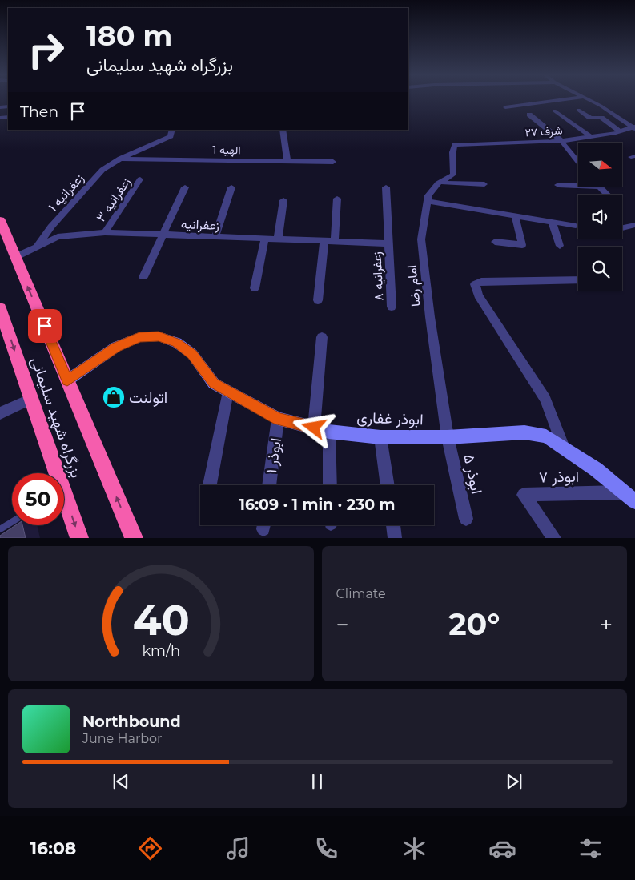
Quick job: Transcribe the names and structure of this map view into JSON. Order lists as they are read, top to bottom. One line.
{"streets":{"highway":["بزرگراه شهید سلیمانی"],"main road":["ابوذر غفاری"],"street":["شرف ۲۷","الهیه 1","زعفرانیه ۱","زعفرانیه ۳","زعفرانیه","زعفرانیه ۸","امام رضا","ابوذر ۱","ابوذر ۵","ابوذر ۷"]},"crossings":[["شرف ۲۷","امام رضا"],["الهیه 1","زعفرانیه ۱"],["زعفرانیه ۱","زعفرانیه"],["زعفرانیه ۳","زعفرانیه"],["زعفرانیه","زعفرانیه ۸"],["زعفرانیه","بزرگراه شهید سلیمانی"],["امام رضا","ابوذر غفاری"],["امام رضا","ابوذر ۵"],["بزرگراه شهید سلیمانی","ابوذر غفاری"],["ابوذر غفاری","ابوذر ۱"],["ابوذر غفاری","ابوذر ۵"],["ابوذر غفاری","ابوذر ۷"]],"places":{"shop":["اتولنت"]},"north":"right","page":{"turn":["180 m","بزرگراه شهید سلیمانی"],"then":"Then","limit":"50","trip":"16:09 · 1 min · 230 m","tile":"Climate","heat":["−","20°","+"],"song":["Northbound","June Harbor"],"tabs":"16:08","gauge":["40","km/h"]}}
